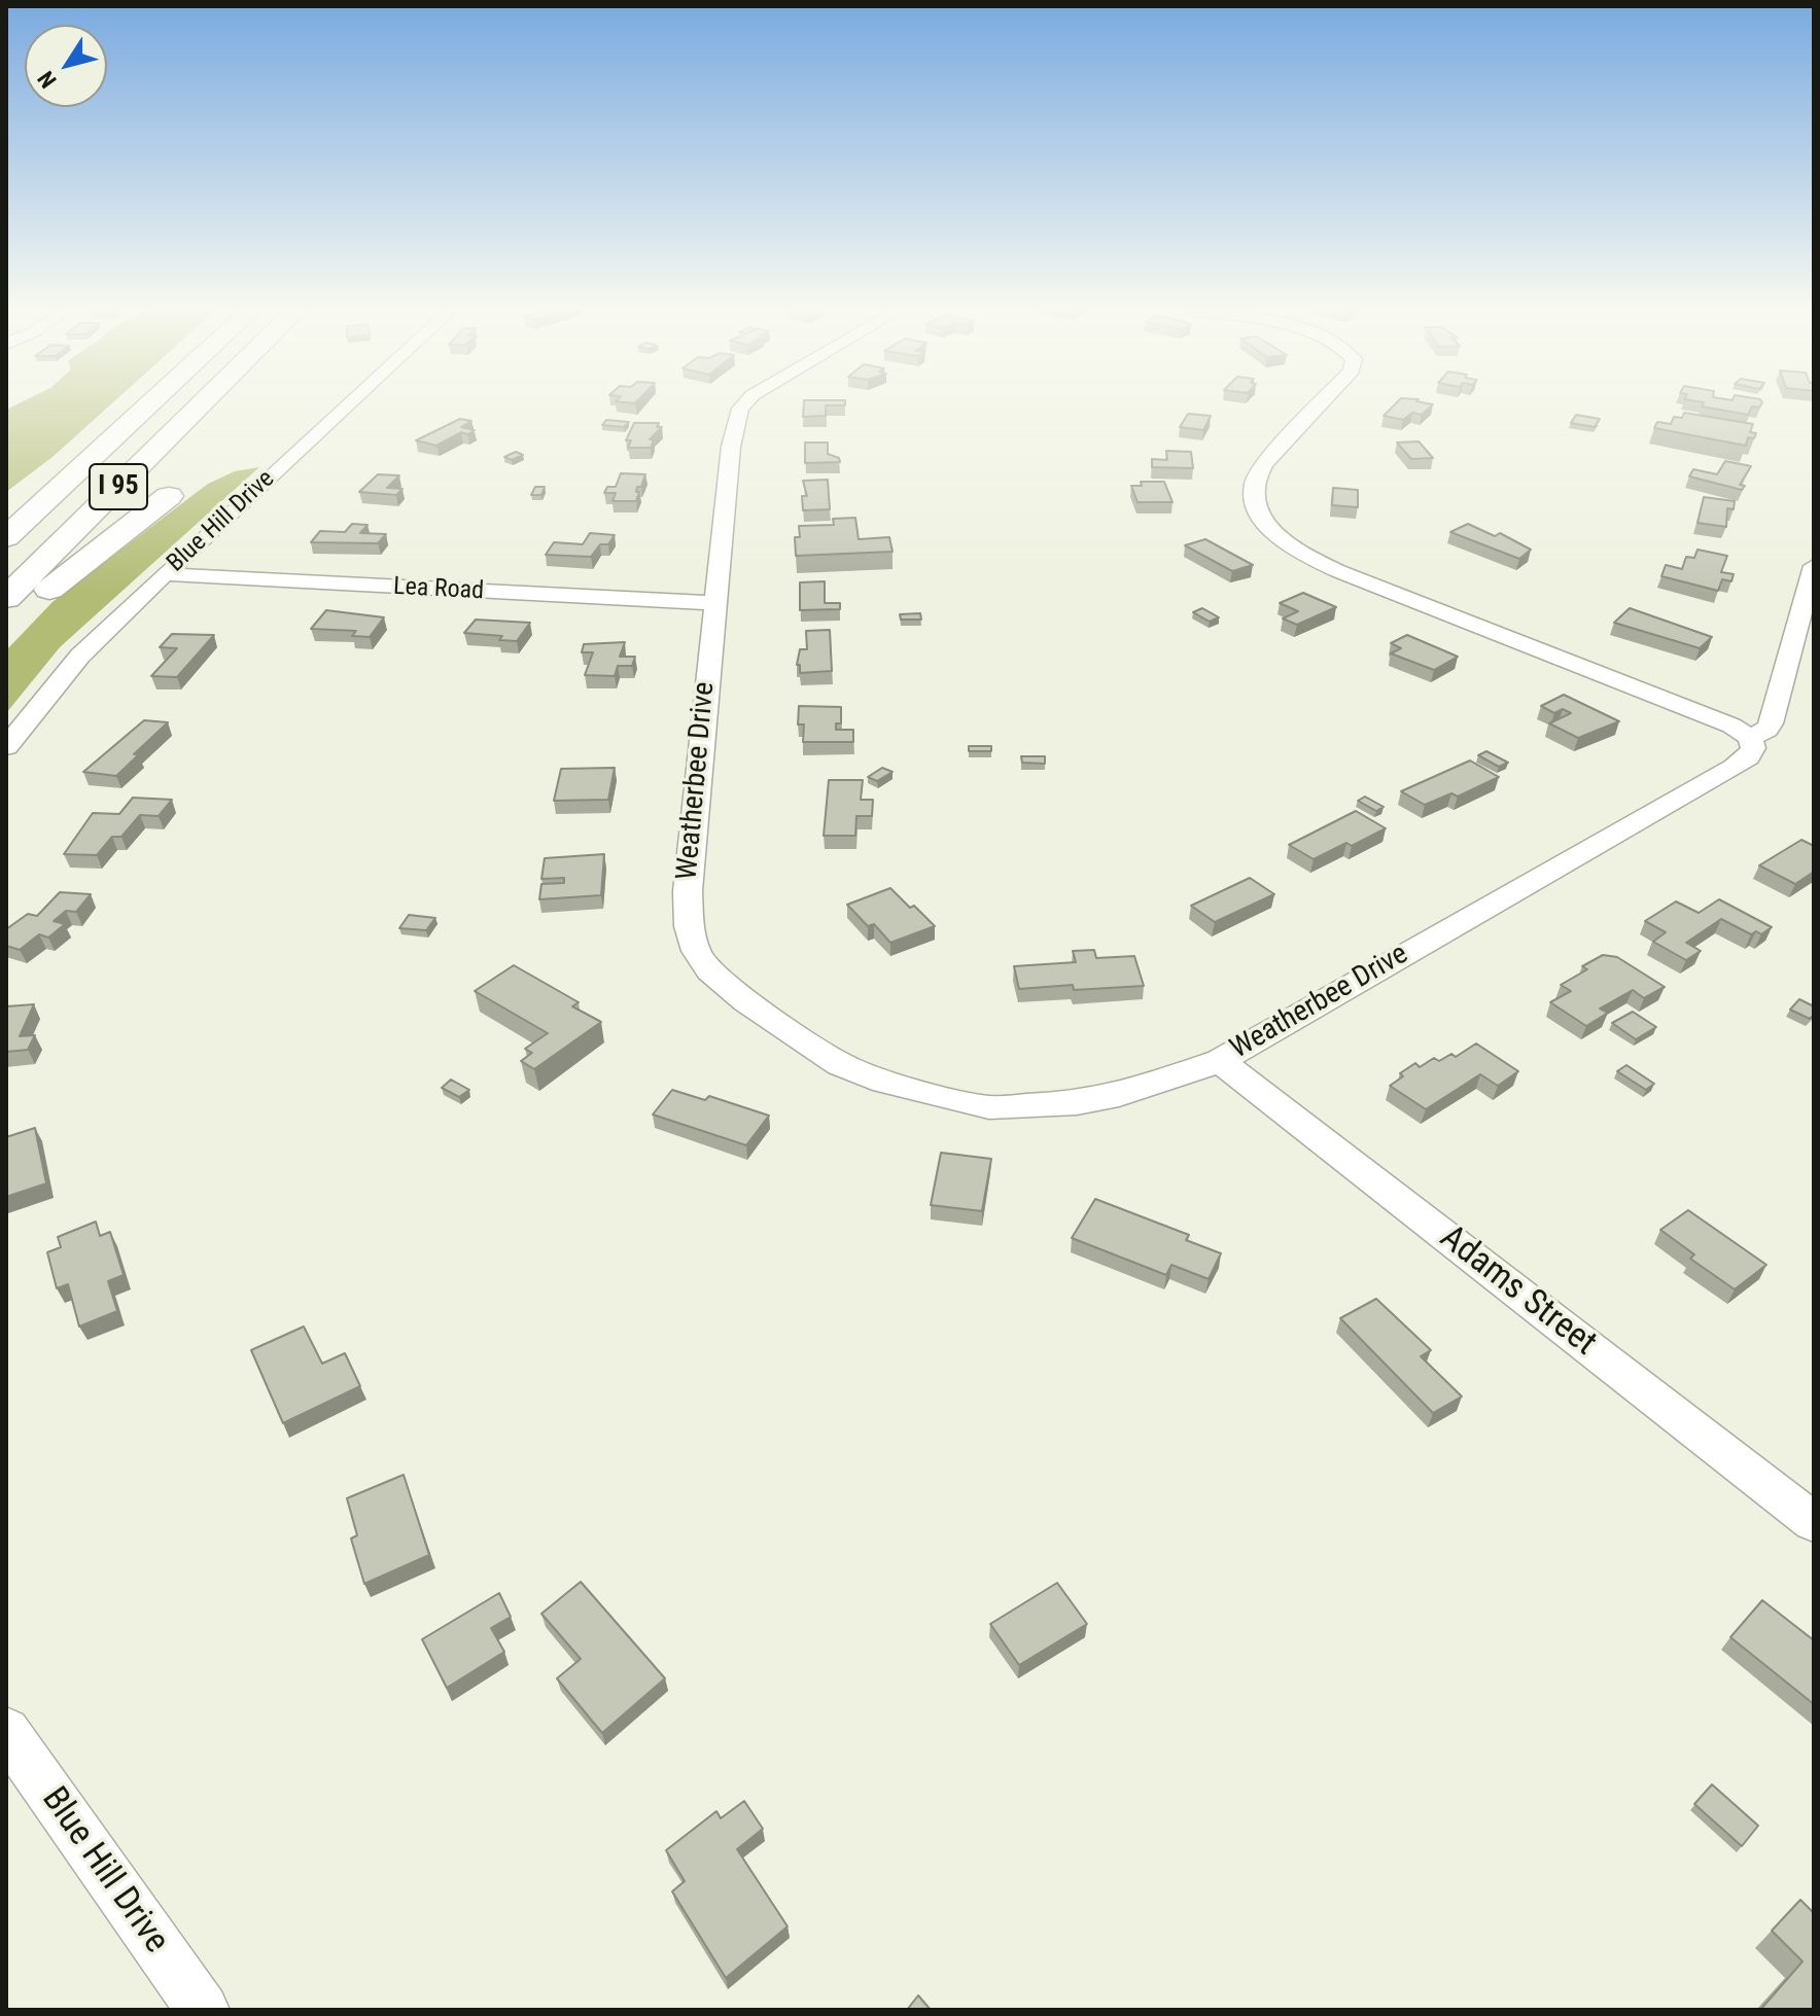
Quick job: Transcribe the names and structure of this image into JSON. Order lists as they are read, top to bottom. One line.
{"streets":{"highway":["I 95"],"street":["Blue Hill Drive","Lea Road","Weatherbee Drive","Adams Street"]},"crossings":[["Blue Hill Drive","Lea Road"],["Lea Road","Weatherbee Drive"],["Weatherbee Drive","Adams Street"]],"north":"bottom left"}
